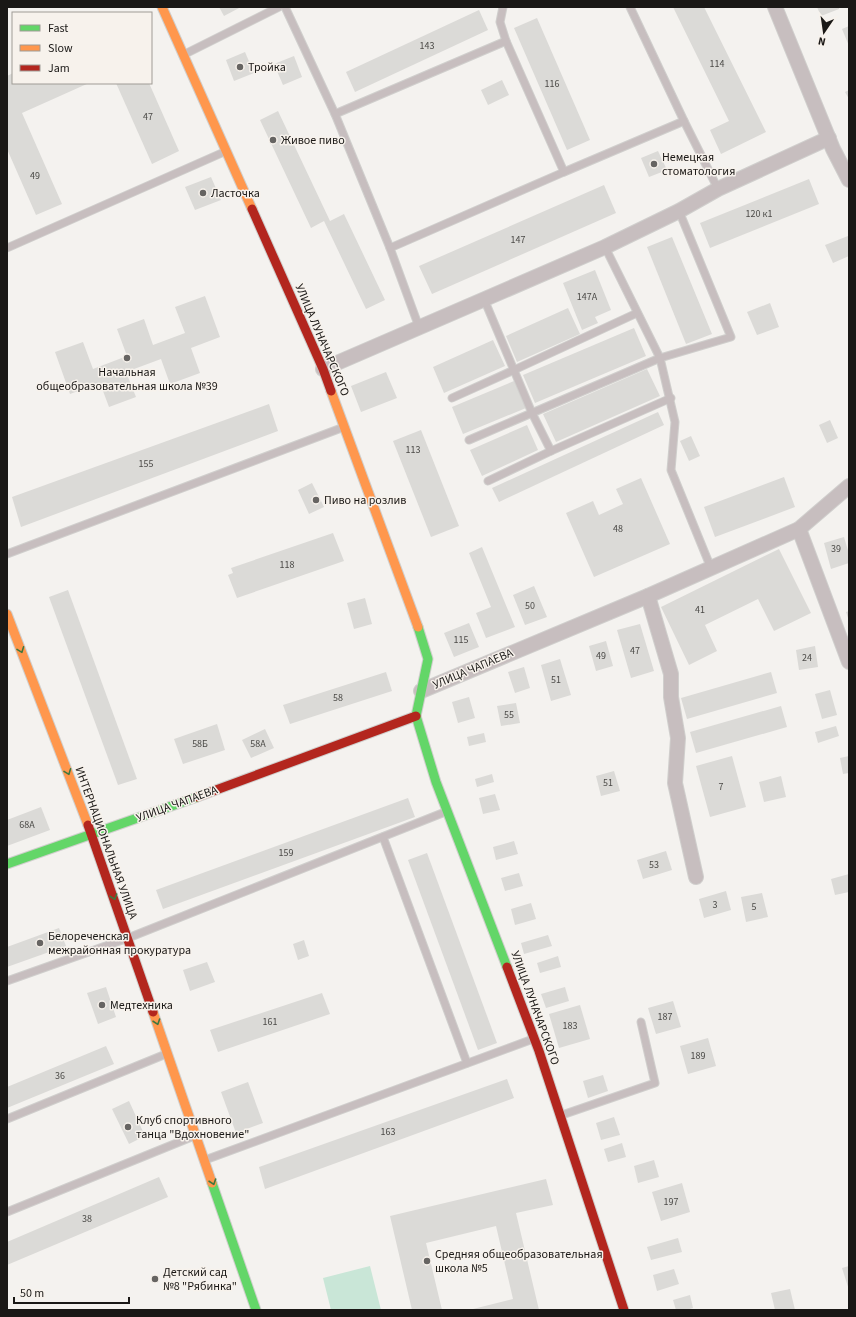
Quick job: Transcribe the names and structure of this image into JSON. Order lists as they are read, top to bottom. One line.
{"streets":{"street":["УЛИЦА ЛУНАЧАРСКОГО","УЛИЦА ЧАПАЕВА","ИНТЕРНАЦИОНАЛЬНАЯ УЛИЦА"]},"crossings":[["УЛИЦА ЛУНАЧАРСКОГО","УЛИЦА ЧАПАЕВА"],["УЛИЦА ЧАПАЕВА","ИНТЕРНАЦИОНАЛЬНАЯ УЛИЦА"]],"one_way":["ИНТЕРНАЦИОНАЛЬНАЯ УЛИЦА"],"places":["Тройка","Живое пиво","Немецкая стоматология","Ласточка","Начальная общеобразовательная школа №39","Пиво на розлив","Белореченская межрайонная прокуратура","Медтехника","Клуб спортивного танца \"Вдохновение\"","Средняя общеобразовательная школа №5","Детский сад №8 \"Рябинка\""],"house_numbers":["143","114","116","47","49","120 к1","147","147А","113","155","48","39","118","50","41","115","47","49","24","51","58","55","58Б","58А","51","7","68А","159","53","3","5","187","161","183","189","36","163","197","38"],"legend":["Fast","Slow","Jam"],"scale_bar":"50 m","north":"bottom"}
